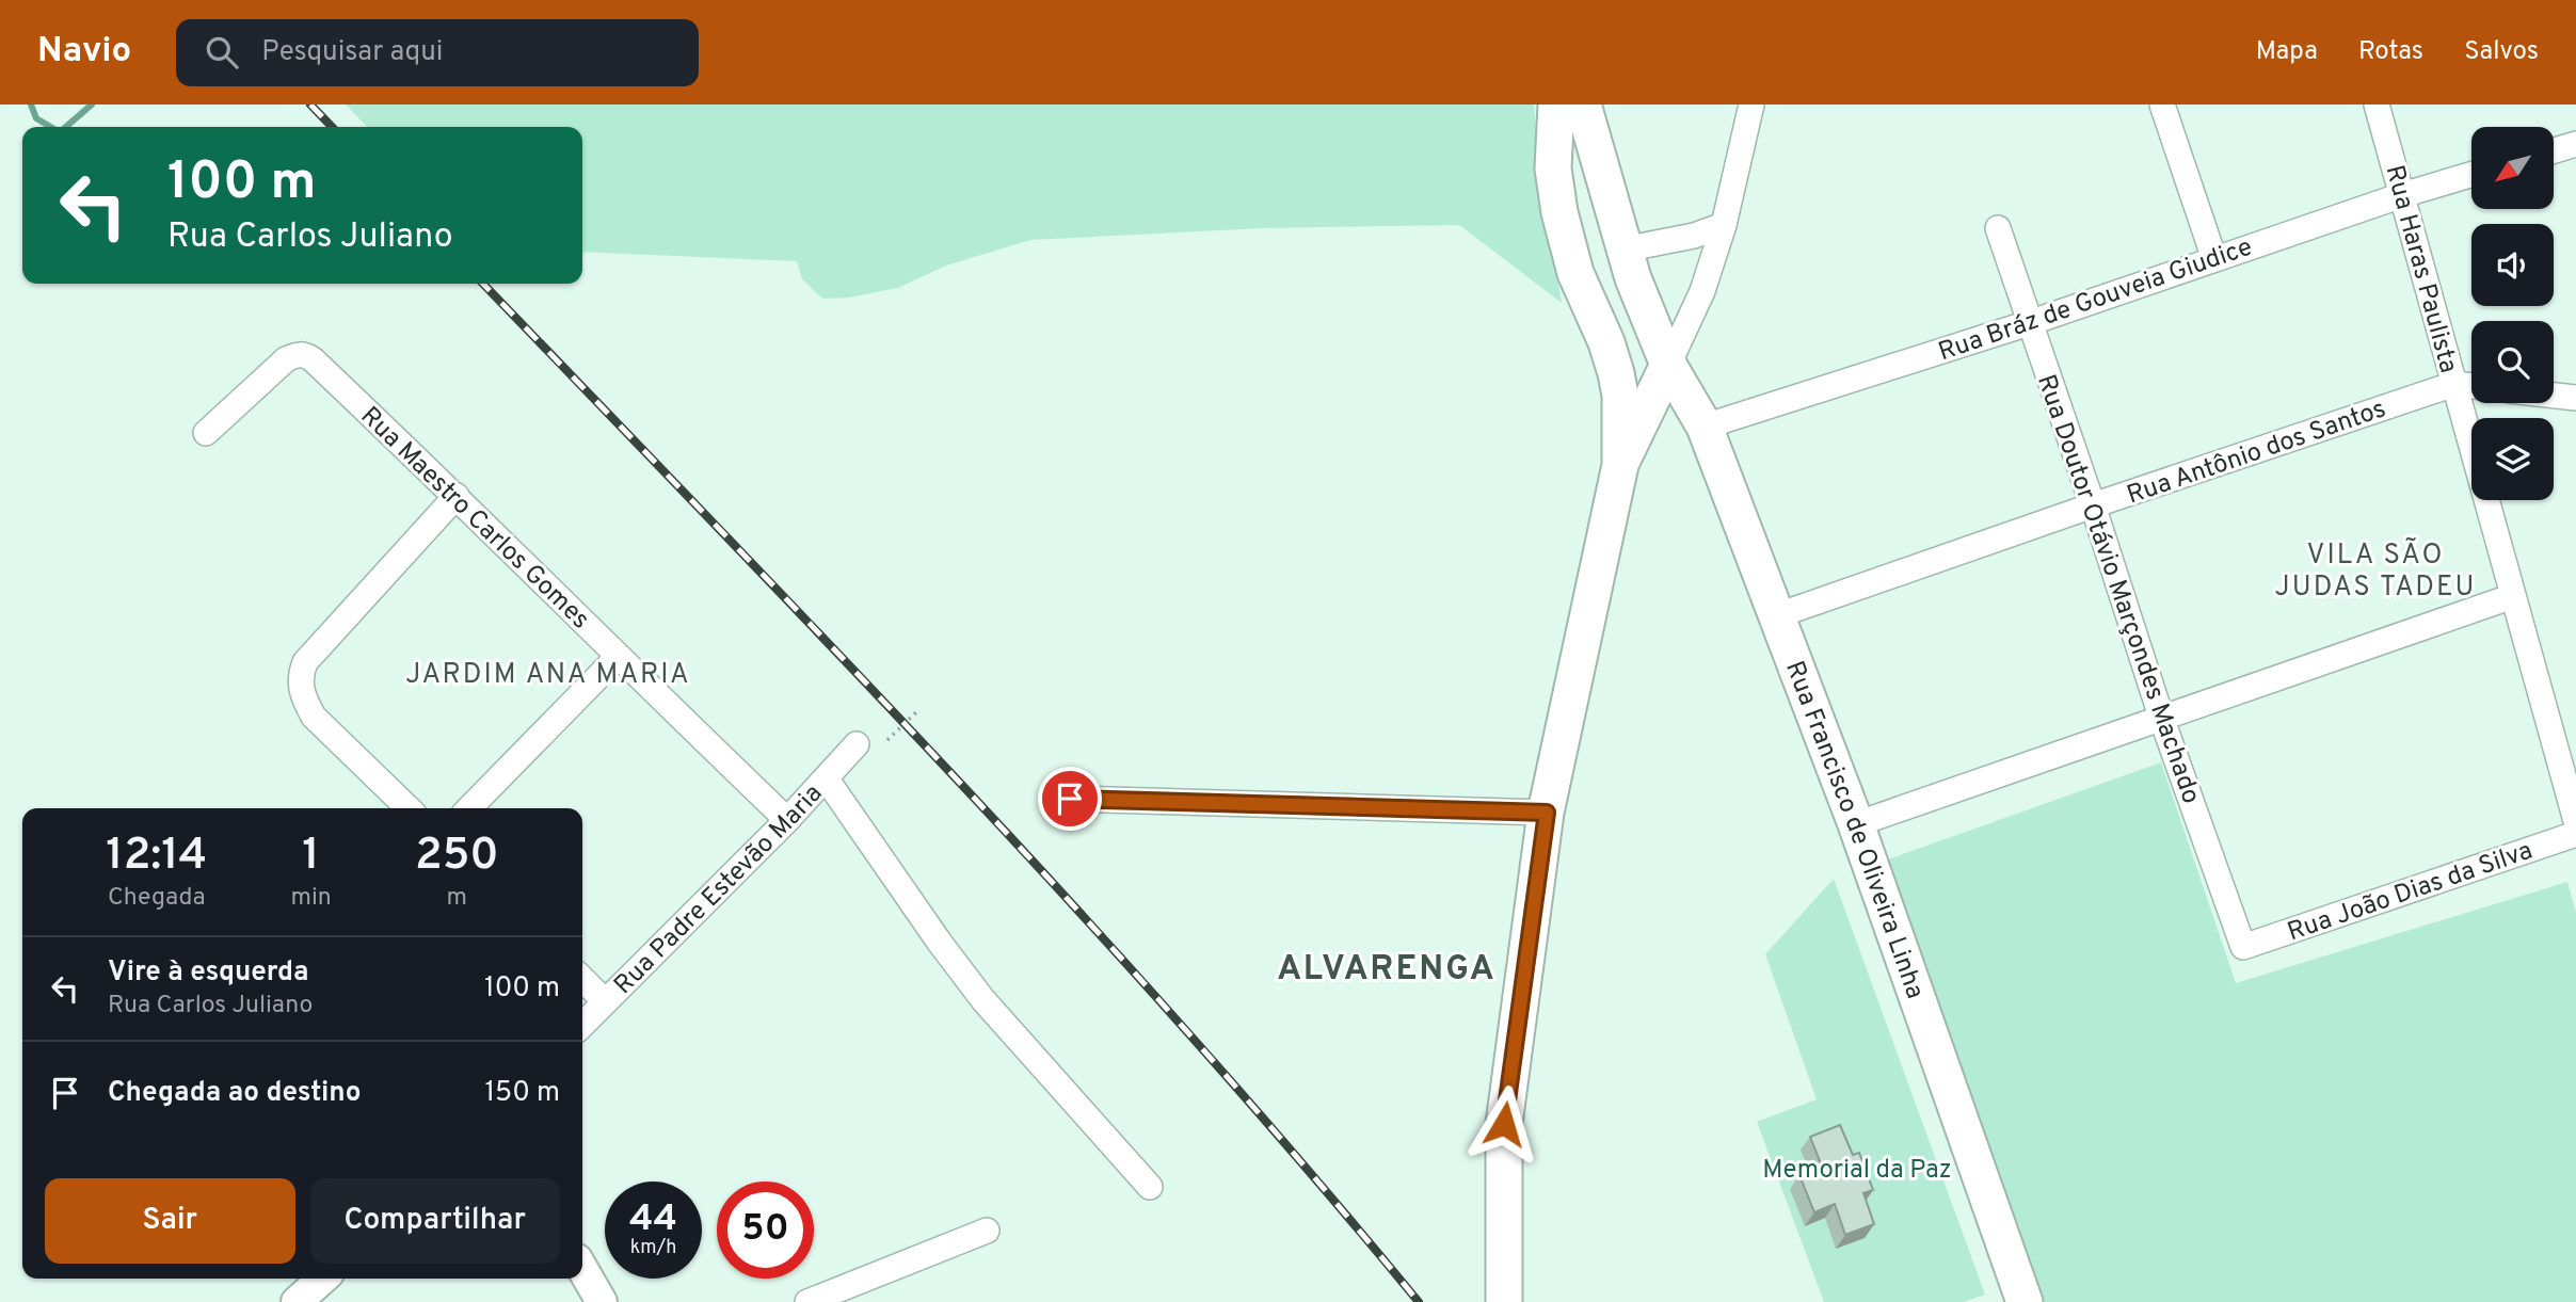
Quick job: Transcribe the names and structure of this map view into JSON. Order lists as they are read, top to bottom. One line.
{"streets":{"main road":["Rua Francisco de Oliveira Linha"],"street":["Rua Haras Paulista","Rua Bráz de Gouveia Giudice","Rua Antônio dos Santos","Rua Maestro Carlos Gomes","Rua Doutor Otávio Marçondes Machado","Rua Padre Estevão Maria","Rua João Dias da Silva"]},"crossings":[["Rua Haras Paulista","Rua Bráz de Gouveia Giudice"],["Rua Haras Paulista","Rua Antônio dos Santos"],["Rua Bráz de Gouveia Giudice","Rua Doutor Otávio Marçondes Machado"],["Rua Bráz de Gouveia Giudice","Rua Francisco de Oliveira Linha"],["Rua Antônio dos Santos","Rua Doutor Otávio Marçondes Machado"],["Rua Antônio dos Santos","Rua Francisco de Oliveira Linha"],["Rua Maestro Carlos Gomes","Rua Padre Estevão Maria"],["Rua Doutor Otávio Marçondes Machado","Rua João Dias da Silva"]],"districts":["VILA SÃO JUDAS TADEU","JARDIM ANA MARIA","ALVARENGA"],"parks":["Memorial da Paz"],"north":"bottom left","page":{"header":"Navio","search":"Pesquisar aqui","nav":["Mapa","Rotas","Salvos"],"turn":["100 m","Rua Carlos Juliano"],"eta":["12:14","Chegada","1","min","250","m"],"list":[{"name":"Vire à esquerda","note":"Rua Carlos Juliano","value":"100 m"},{"name":"Chegada ao destino","value":"150 m"}],"buttons":["Sair","Compartilhar"],"speed":"44 km/h","limit":"50"}}
